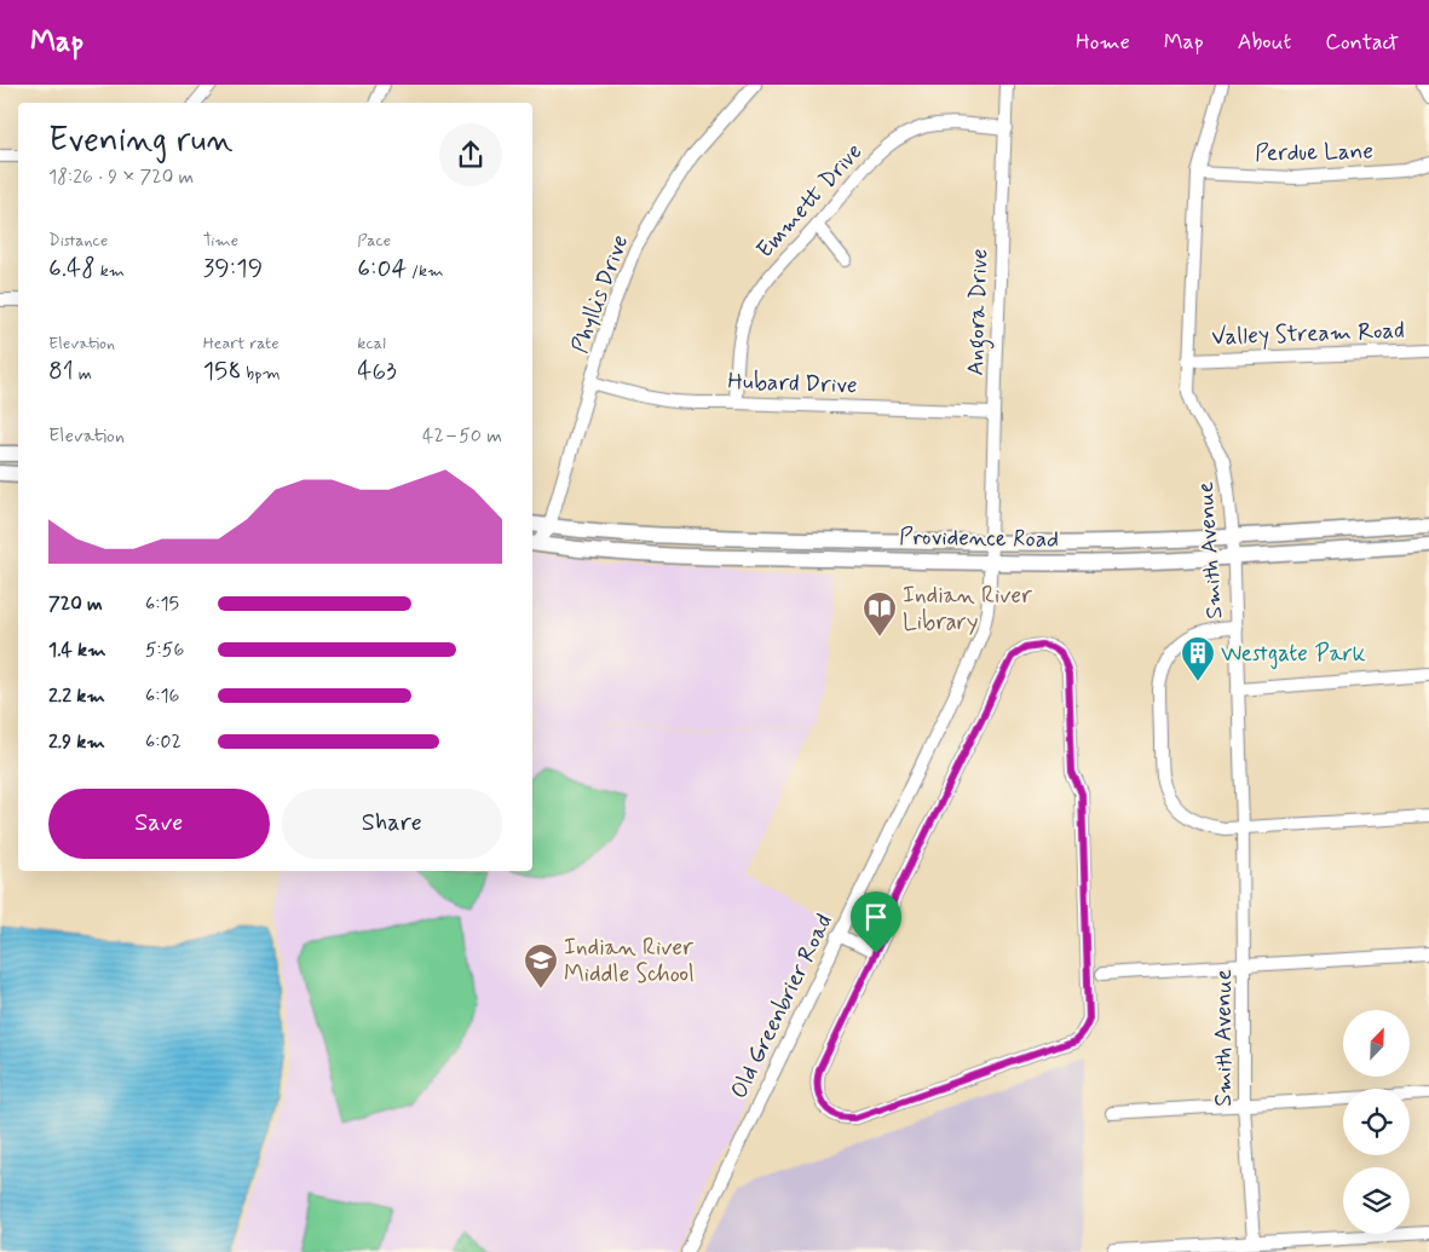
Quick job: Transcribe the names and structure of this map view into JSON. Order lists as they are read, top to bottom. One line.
{"streets":{"main road":["Providence Road"],"street":["Perdue Lane","Emmett Drive","Phyllis Drive","Angora Drive","Valley Stream Road","Hubard Drive","Smith Avenue","Old Greenbrier Road"]},"crossings":[["Perdue Lane","Smith Avenue"],["Emmett Drive","Angora Drive"],["Emmett Drive","Hubard Drive"],["Phyllis Drive","Hubard Drive"],["Phyllis Drive","Providence Road"],["Angora Drive","Hubard Drive"],["Angora Drive","Providence Road"],["Angora Drive","Old Greenbrier Road"],["Valley Stream Road","Smith Avenue"],["Providence Road","Smith Avenue"],["Providence Road","Old Greenbrier Road"]],"places":{"library":["Indian River Library"],"building":["Westgate Park"],"school or university":["Indian River Middle School"]},"north":"top right","page":{"header":"Map","nav":["Home","Map","About","Contact"],"heading":["Evening run","18:26 · 9 × 720 m"],"stats":[["Distance","6.48 km"],["Time","39:19"],["Pace","6:04 /km"],["Elevation","81 m"],["Heart rate","158 bpm"],["kcal","463"]],"chart":["Elevation","42–50 m"],"list":[{"name":"720 m","note":"6:15"},{"name":"1.4 km","note":"5:56"},{"name":"2.2 km","note":"6:16"},{"name":"2.9 km","note":"6:02"}],"buttons":["Save","Share"]}}
